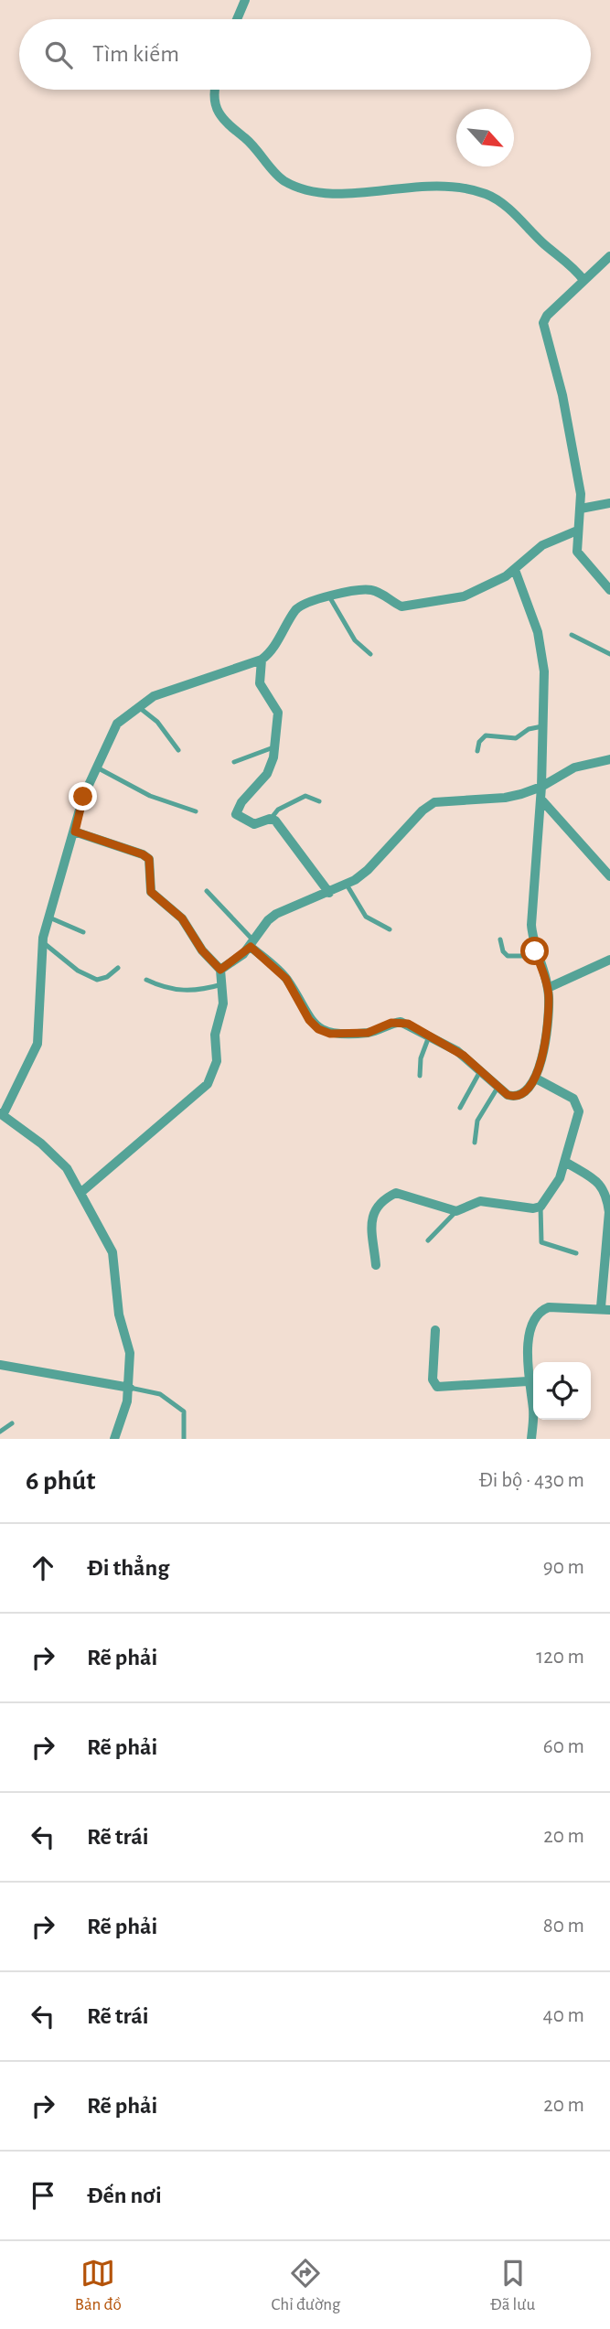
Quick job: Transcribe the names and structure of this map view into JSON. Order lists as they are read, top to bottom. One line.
{"north":"bottom right","page":{"search":"Tìm kiếm","heading":["6 phút","Đi bộ · 430 m"],"list":[["Đi thẳng","90 m"],["Rẽ phải","120 m"],["Rẽ phải","60 m"],["Rẽ trái","20 m"],["Rẽ phải","80 m"],["Rẽ trái","40 m"],["Rẽ phải","20 m"],"Đến nơi"],"nav":["Bản đồ","Chỉ đường","Đã lưu"]}}
